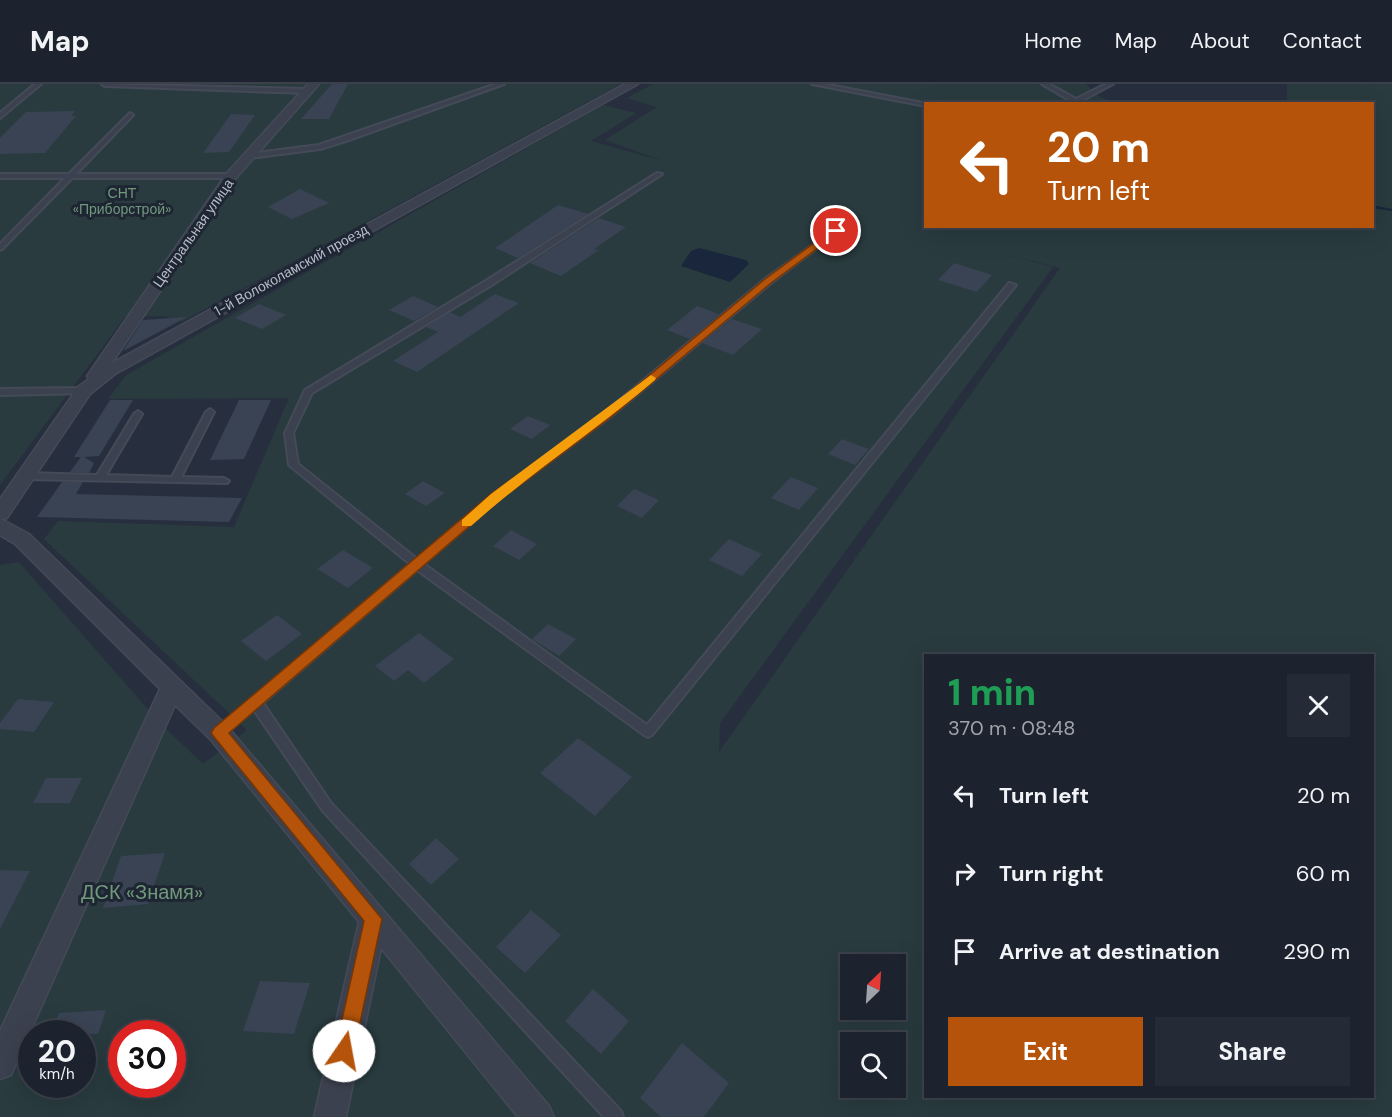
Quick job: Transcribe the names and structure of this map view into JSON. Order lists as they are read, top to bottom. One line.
{"streets":{"street":["Центральная улица","1-й Волоколамский проезд"]},"crossings":[["Центральная улица","1-й Волоколамский проезд"]],"parks":["СНТ «Приборстрой»","ДСК «Знамя»"],"north":"top right","page":{"header":"Map","nav":["Home","Map","About","Contact"],"turn":["20 m","Turn left"],"heading":["1 min","370 m · 08:48"],"list":[{"name":"Turn left","value":"20 m"},{"name":"Turn right","value":"60 m"},{"name":"Arrive at destination","value":"290 m"}],"buttons":["Exit","Share"],"speed":"20 km/h","limit":"30"}}
